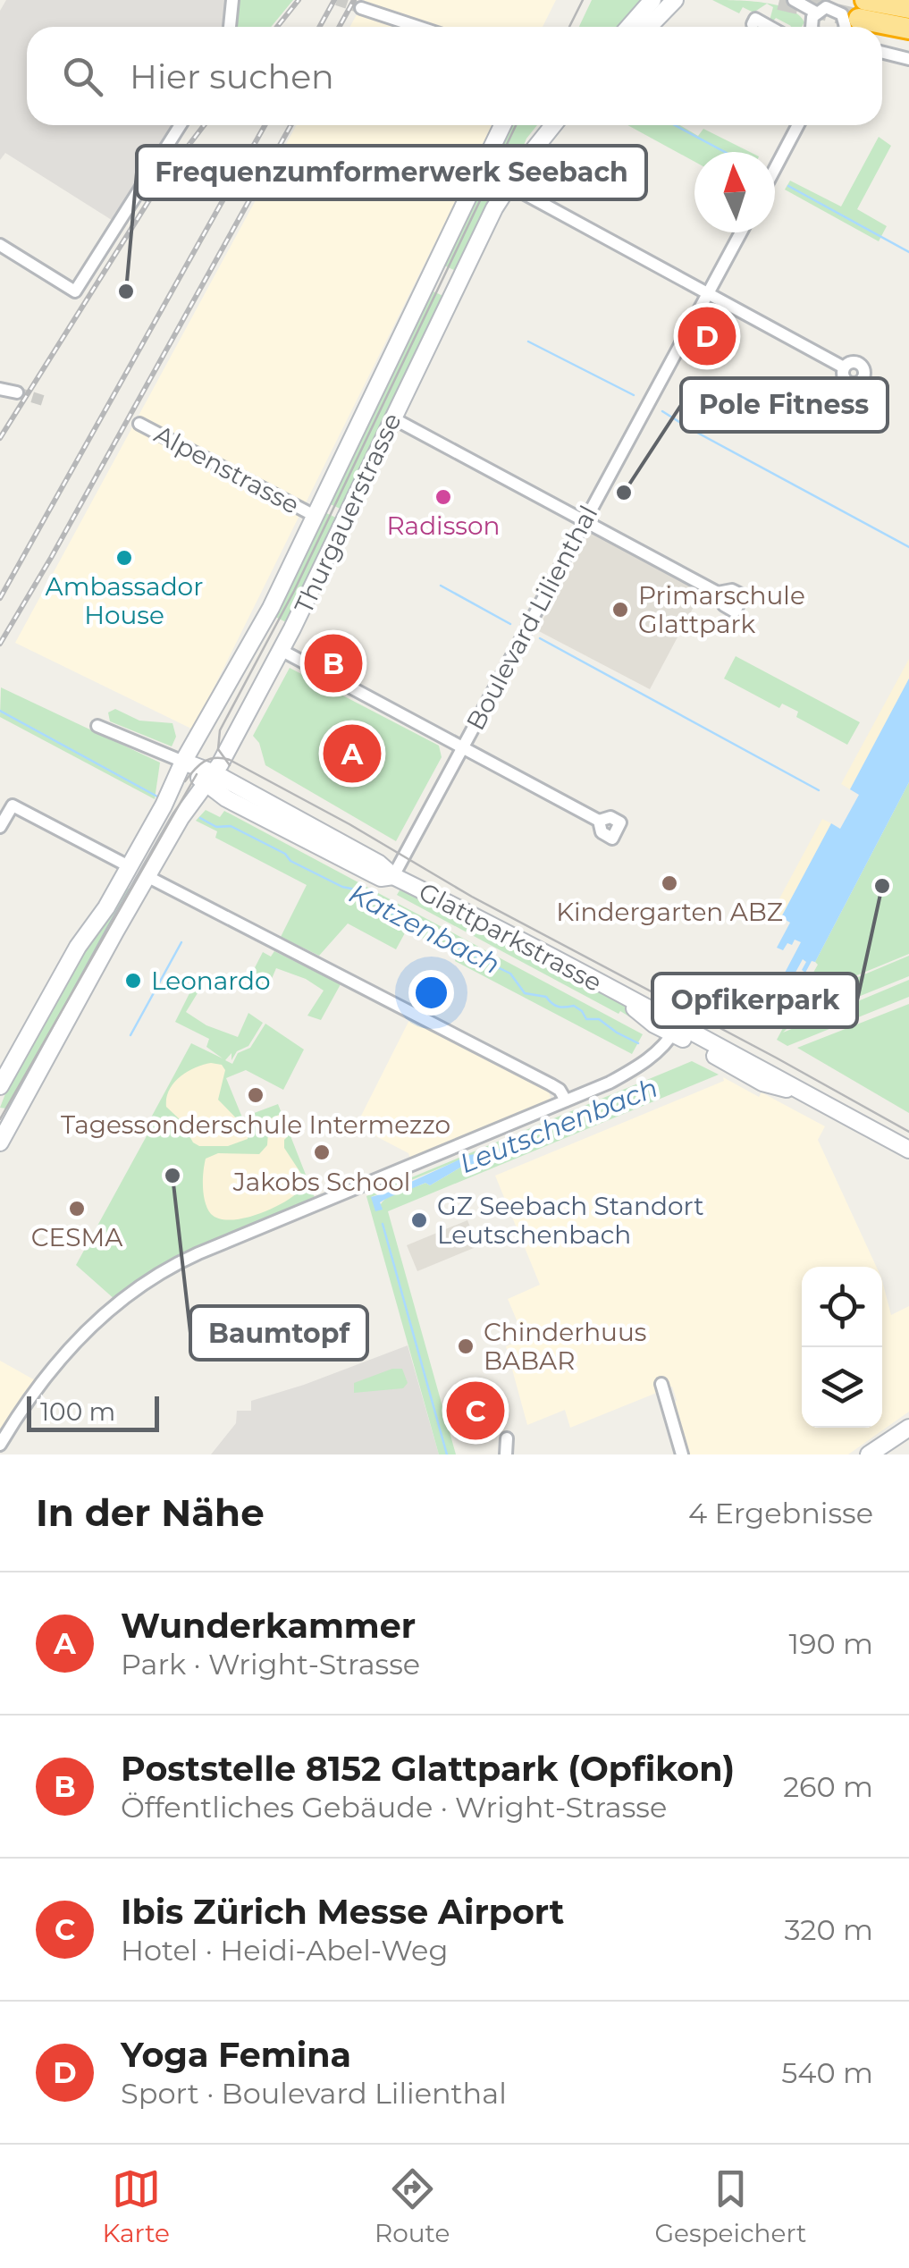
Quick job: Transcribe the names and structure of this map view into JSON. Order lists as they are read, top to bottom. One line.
{"streets":{"main road":["Thurgauerstrasse","Glattparkstrasse"],"street":["Alpenstrasse","Boulevard Lilienthal"]},"crossings":[["Alpenstrasse","Thurgauerstrasse"],["Thurgauerstrasse","Glattparkstrasse"],["Boulevard Lilienthal","Glattparkstrasse"]],"water":["Katzenbach","Leutschenbach"],"places":["Frequenzumformerwerk Seebach","Pole Fitness","Radisson","Ambassador House","Primarschule Glattpark","Kindergarten ABZ","Opfikerpark","Leonardo","Tagessonderschule Intermezzo","Jakobs School","Baumtopf","CESMA","GZ Seebach Standort Leutschenbach","Chinderhuus BABAR"],"scale_bar":"100 m","north":"top","page":{"search":"Hier suchen","pins":["D","B","A","C"],"scale":"100 m","heading":["In der Nähe","4 Ergebnisse"],"list":[{"mark":"A","name":"Wunderkammer","note":"Park · Wright-Strasse","value":"190 m"},{"mark":"B","name":"Poststelle 8152 Glattpark (Opfikon)","note":"Öffentliches Gebäude · Wright-Strasse","value":"260 m"},{"mark":"C","name":"Ibis Zürich Messe Airport","note":"Hotel · Heidi-Abel-Weg","value":"320 m"},{"mark":"D","name":"Yoga Femina","note":"Sport · Boulevard Lilienthal","value":"540 m"}],"nav":["Karte","Route","Gespeichert"]}}
